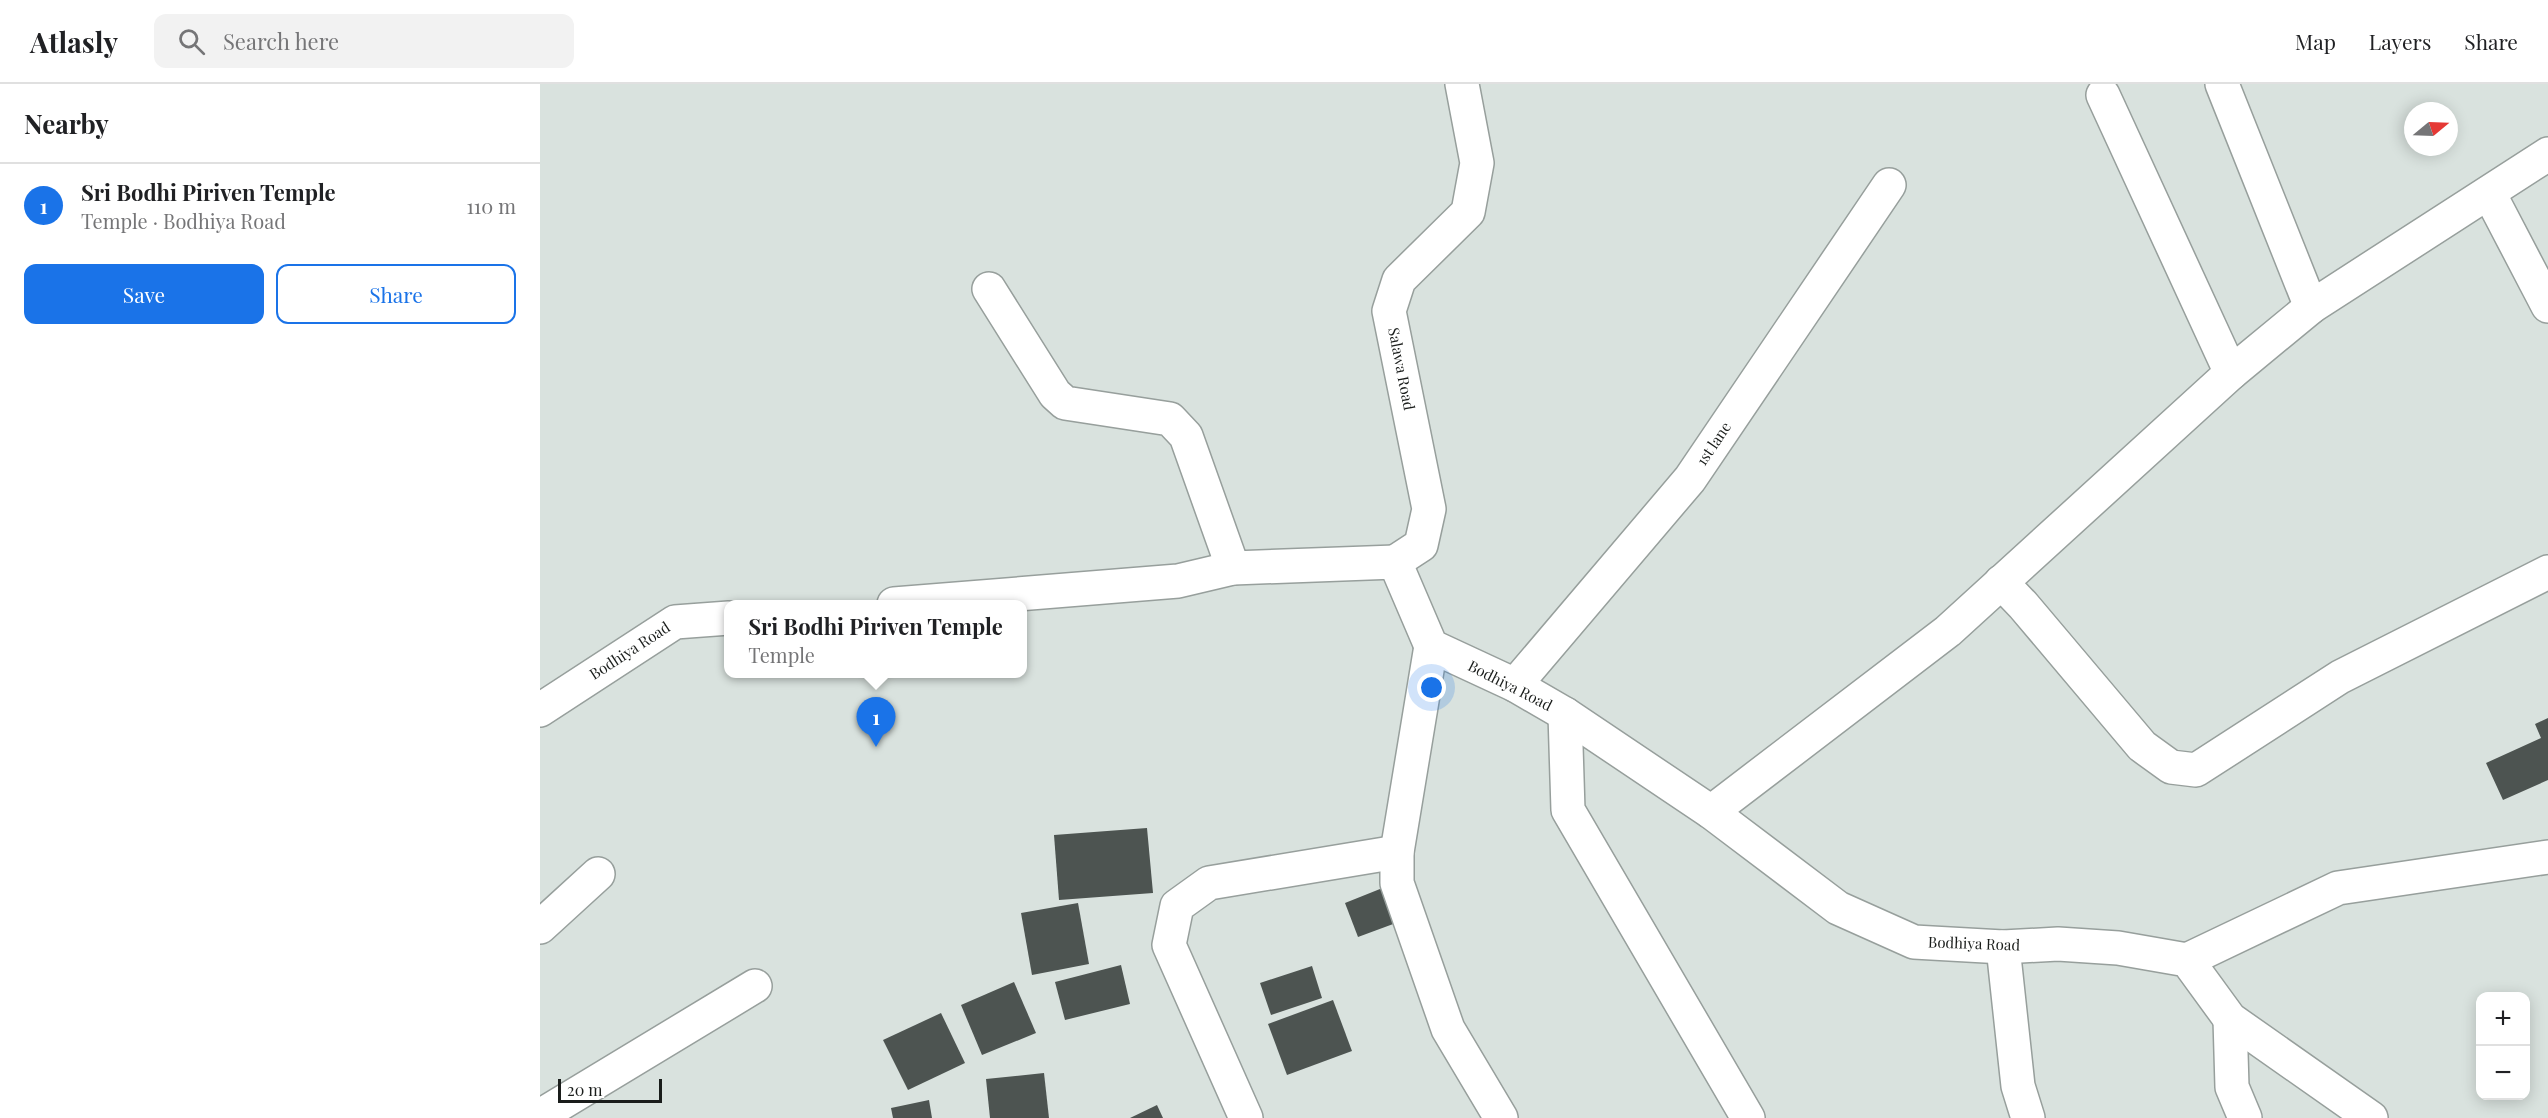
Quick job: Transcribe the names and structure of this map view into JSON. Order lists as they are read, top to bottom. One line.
{"streets":{"street":["Salawa Road","1st lane","Bodhiya Road"]},"crossings":[["1st lane","Bodhiya Road"]],"scale_bar":"20 m","north":"right","page":{"header":"Atlasly","search":"Search here","nav":["Map","Layers","Share"],"heading":"Nearby","list":[{"mark":"1","name":"Sri Bodhi Piriven Temple","note":"Temple · Bodhiya Road","value":"110 m"}],"buttons":["Save","Share"],"popup":["Sri Bodhi Piriven Temple","Temple"],"pins":"1","map_buttons":["+","−"],"scale":"20 m"}}
